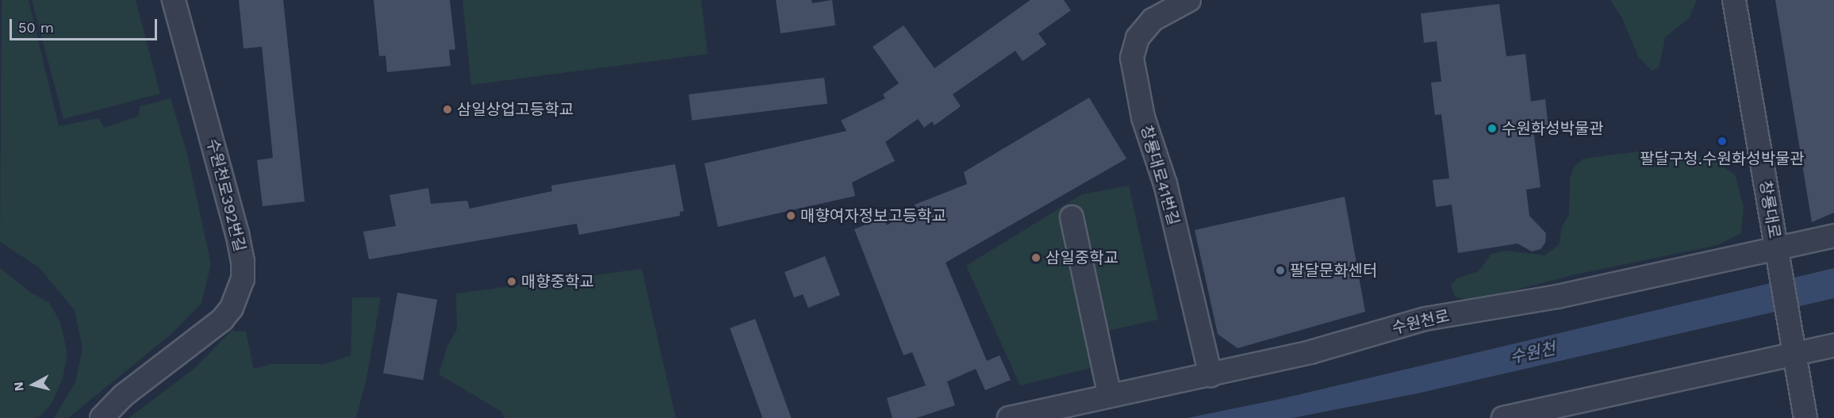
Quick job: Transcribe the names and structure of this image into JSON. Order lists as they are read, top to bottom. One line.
{"streets":{"street":["창룡대로41번길","수원천로392번길","창룡대로","수원천로"]},"crossings":[["창룡대로41번길","수원천로"],["창룡대로","수원천로"]],"water":["수원천"],"places":["삼일상업고등학교","수원화성박물관","팔달구청.수원화성박물관","매향여자정보고등학교","삼일중학교","팔달문화센터","매향중학교"],"scale_bar":"50 m","north":"left"}
